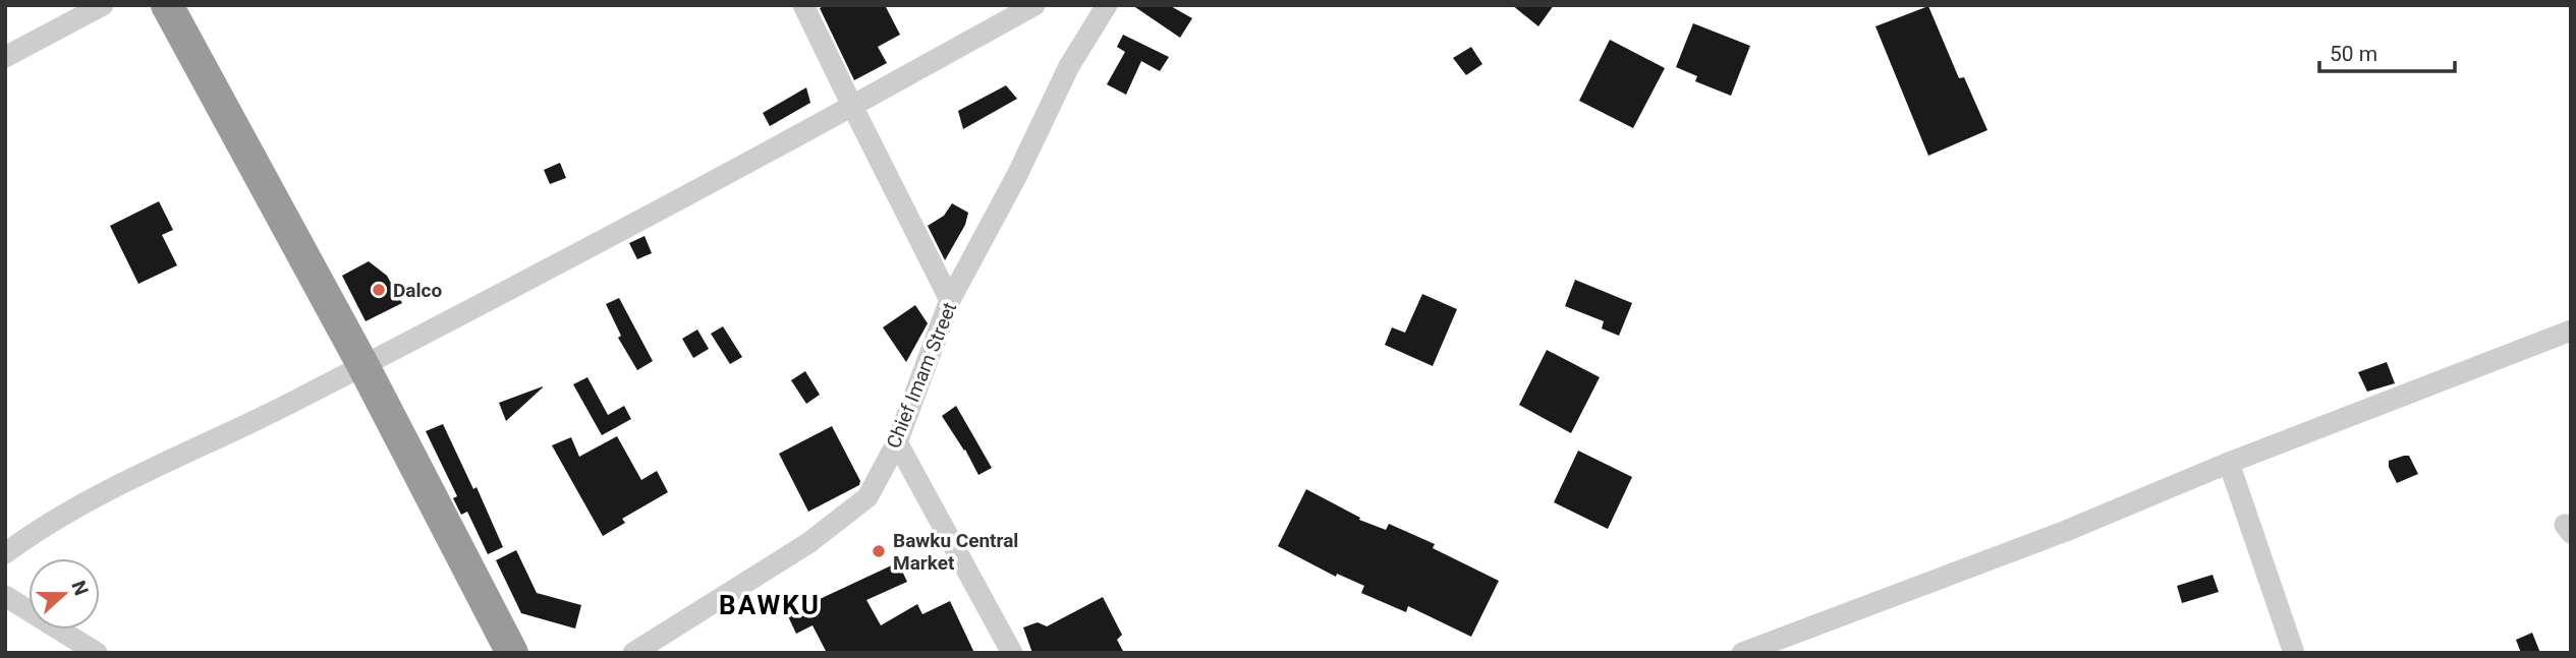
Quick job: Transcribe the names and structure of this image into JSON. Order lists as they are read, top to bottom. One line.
{"streets":{"street":["Chief Imam Street"]},"districts":["BAWKU"],"places":["Dalco","Bawku Central Market"],"scale_bar":"50 m","north":"right"}
